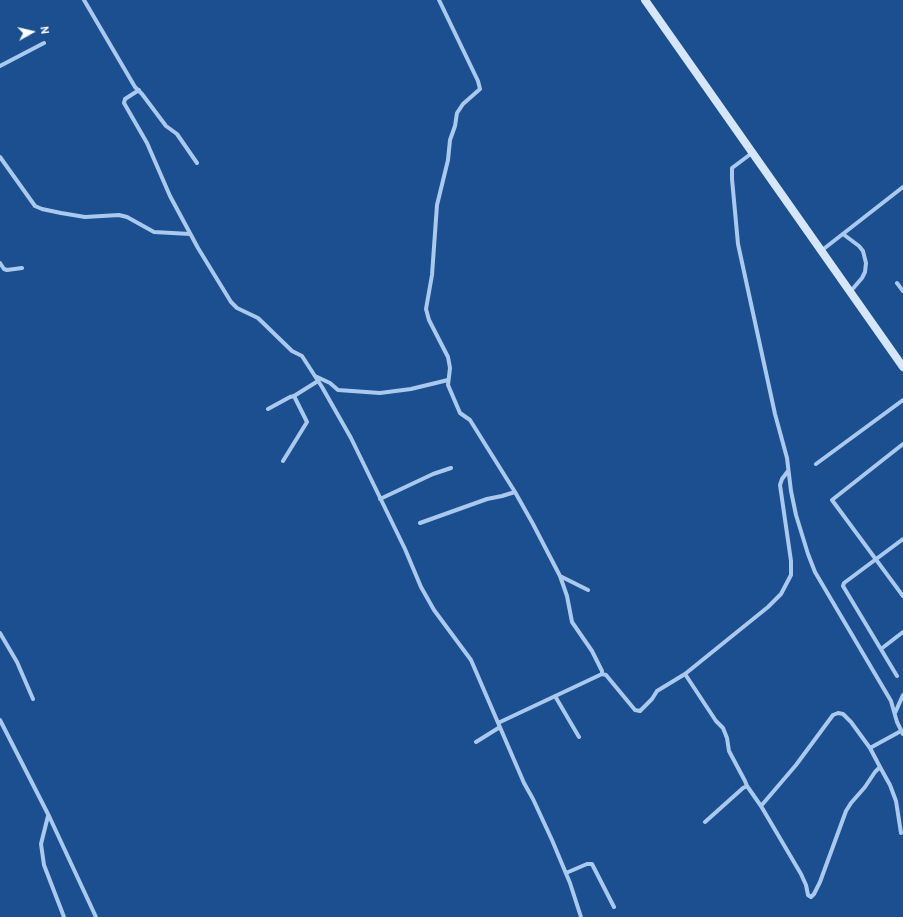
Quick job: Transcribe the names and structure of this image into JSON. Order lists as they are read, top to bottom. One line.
{"north":"right"}
